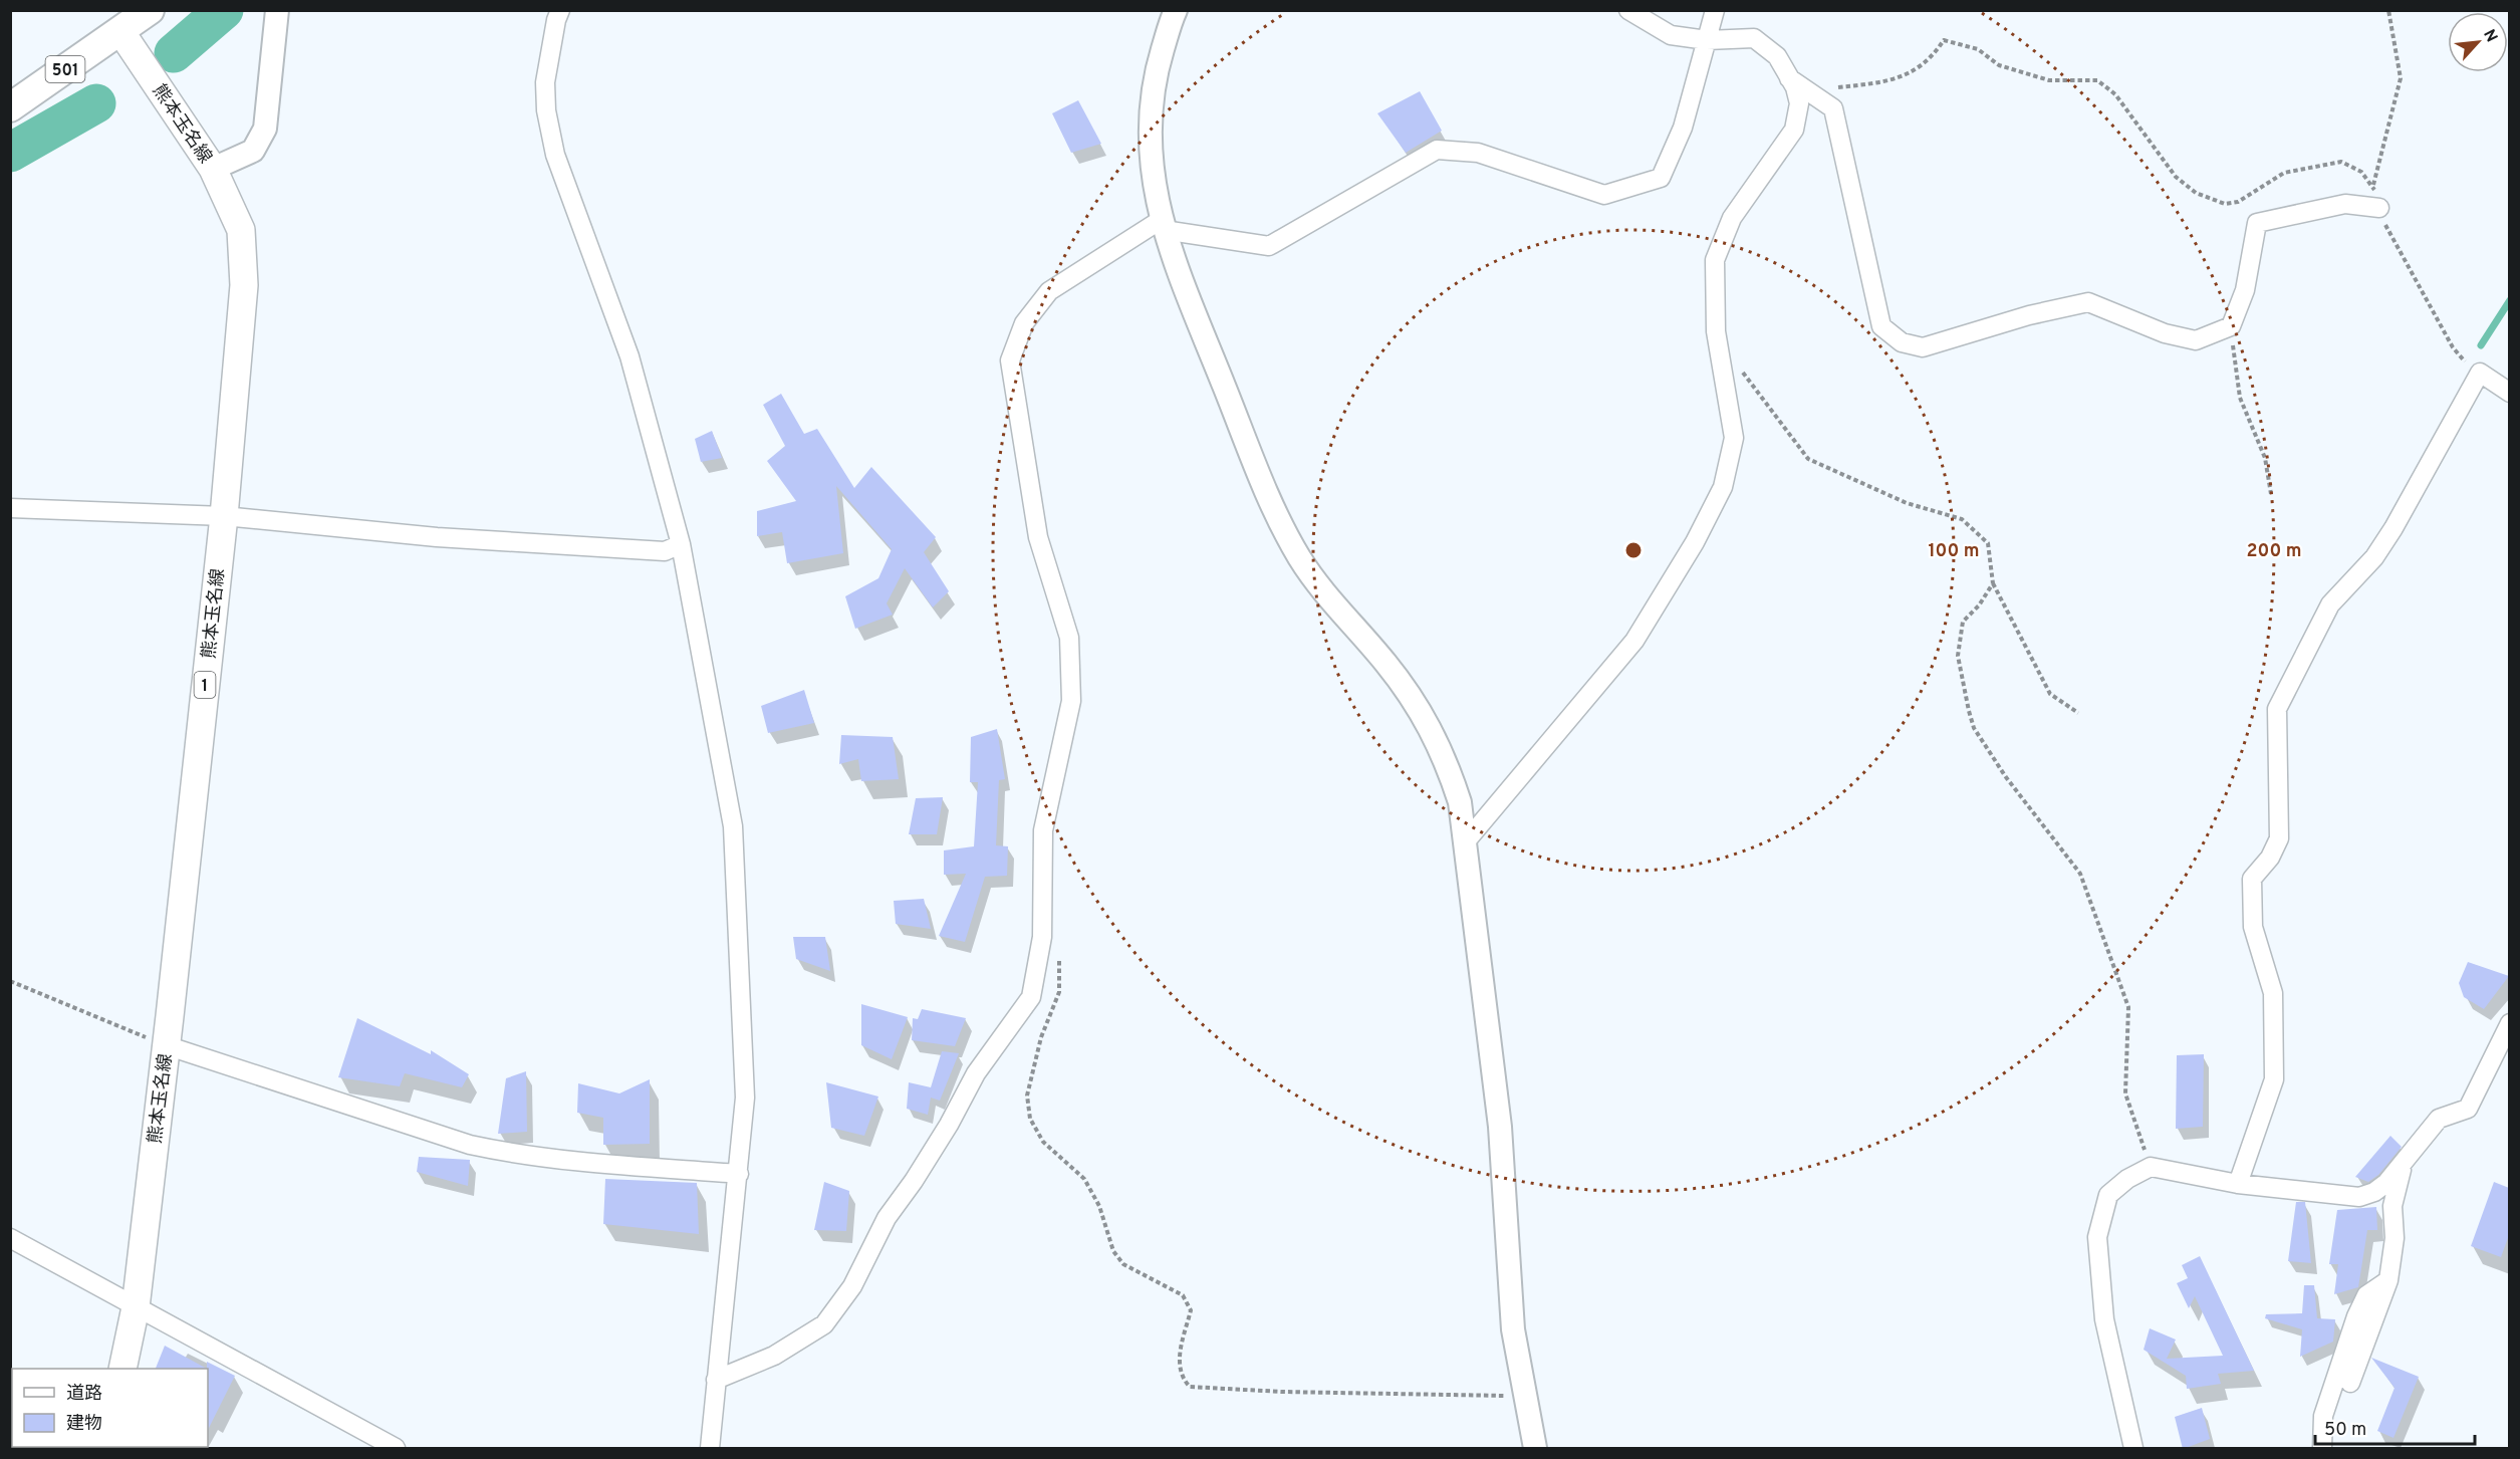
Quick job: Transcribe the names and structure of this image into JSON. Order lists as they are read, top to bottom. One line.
{"streets":{"highway":["501"],"main road":["熊本玉名線","1"]},"crossings":[["501","熊本玉名線"]],"legend":["道路","建物"],"scale_bar":"50 m","north":"top right","rings":["100 m","200 m"]}
